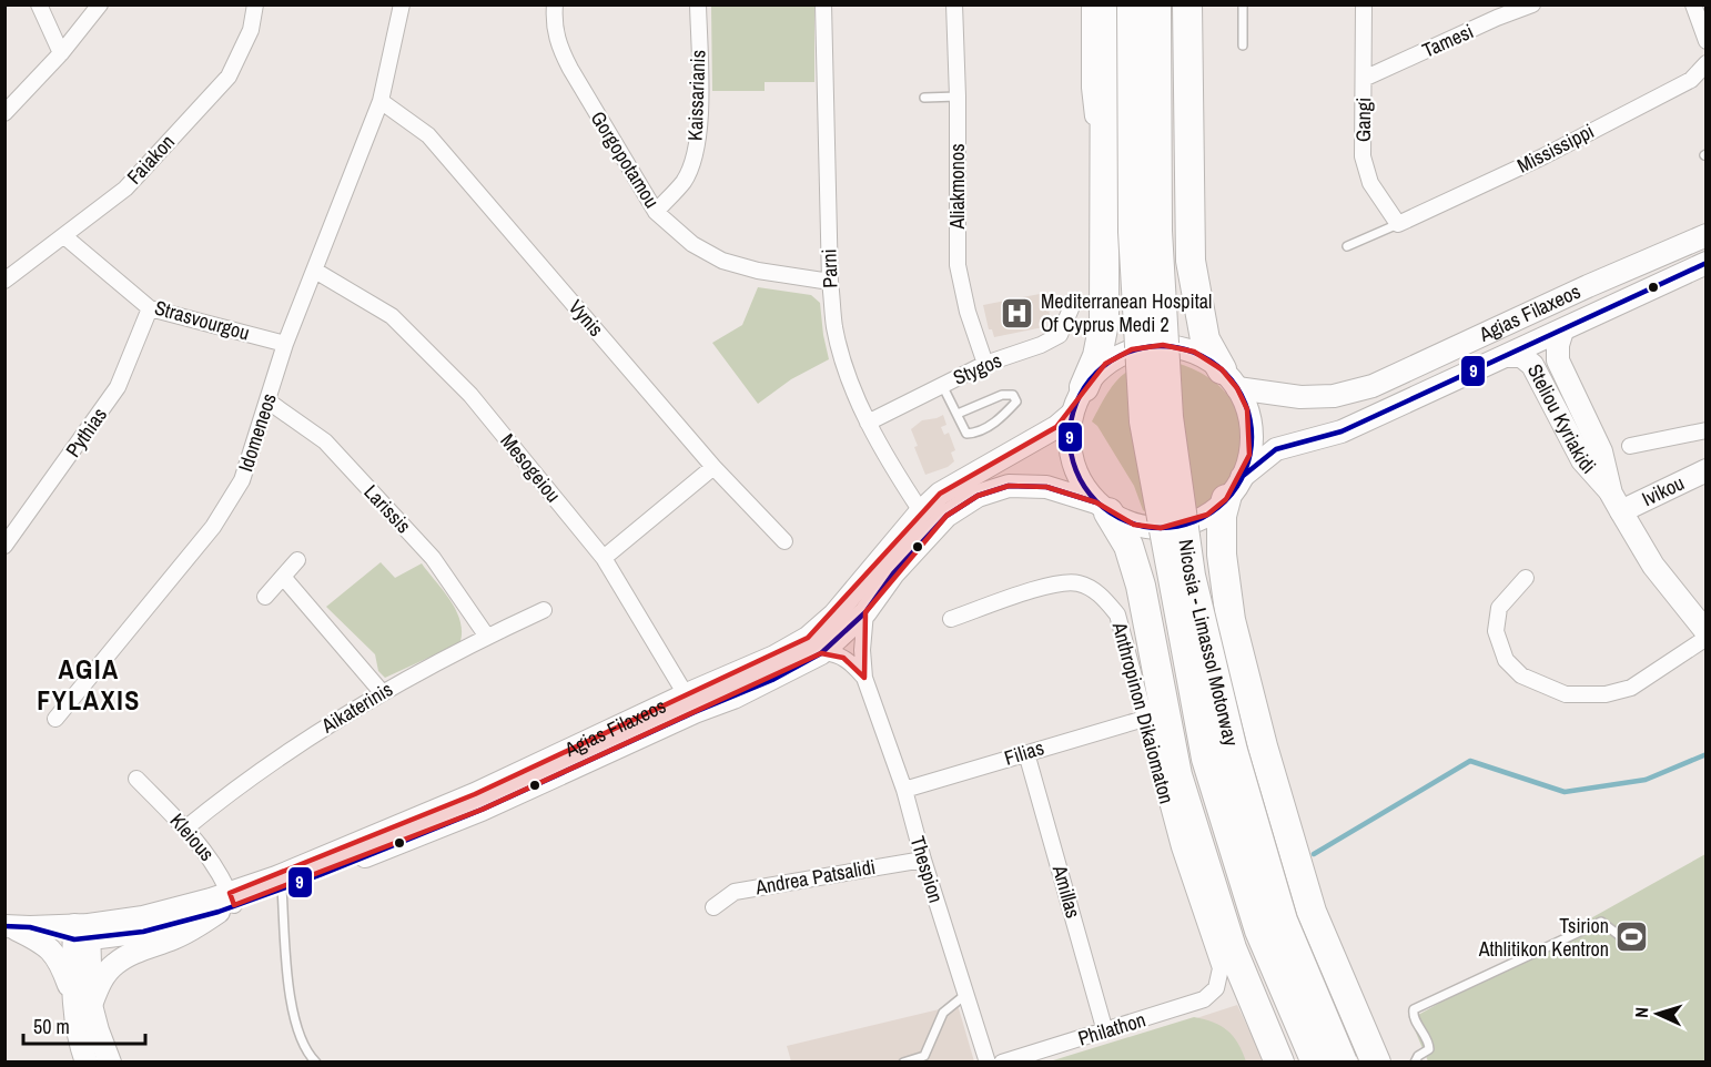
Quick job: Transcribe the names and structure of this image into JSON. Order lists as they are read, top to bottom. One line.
{"streets":{"highway":["Nicosia - Limassol Motorway"],"main road":["Agias Filaxeos","Steliou Kyriakidi","Ivikou"],"street":["Tamesi","Kaissarianis","Gangi","Mississippi","Faiakon","Gorgopotamou","Aliakmonos","Parni","Vynis","Strasvourgou","Stygos","Pythias","Idomeneos","Mesogeiou","Larissis","Aikaterinis","Anthropinon Dikaiomaton","Filias","Kleious","Thespion","Andrea Patsalidi","Amillas","Philathon"]},"crossings":[["Tamesi","Gangi"],["Kaissarianis","Gorgopotamou"],["Gangi","Mississippi"],["Faiakon","Strasvourgou"],["Gorgopotamou","Parni"],["Aliakmonos","Stygos"],["Parni","Agias Filaxeos"],["Parni","Stygos"],["Agias Filaxeos","Steliou Kyriakidi"],["Agias Filaxeos","Mesogeiou"],["Agias Filaxeos","Kleious"],["Agias Filaxeos","Thespion"],["Vynis","Idomeneos"],["Strasvourgou","Pythias"],["Strasvourgou","Idomeneos"],["Steliou Kyriakidi","Ivikou"],["Idomeneos","Mesogeiou"],["Idomeneos","Larissis"],["Larissis","Aikaterinis"],["Aikaterinis","Kleious"],["Anthropinon Dikaiomaton","Filias"],["Anthropinon Dikaiomaton","Philathon"],["Filias","Thespion"],["Filias","Amillas"],["Thespion","Andrea Patsalidi"],["Amillas","Philathon"]],"districts":["AGIA FYLAXIS"],"places":{"hospital":["Mediterranean Hospital Of Cyprus Medi 2"],"sports":["Tsirion Athlitikon Kentron"]},"lines":["transit line 9"],"scale_bar":"50 m","north":"left"}
